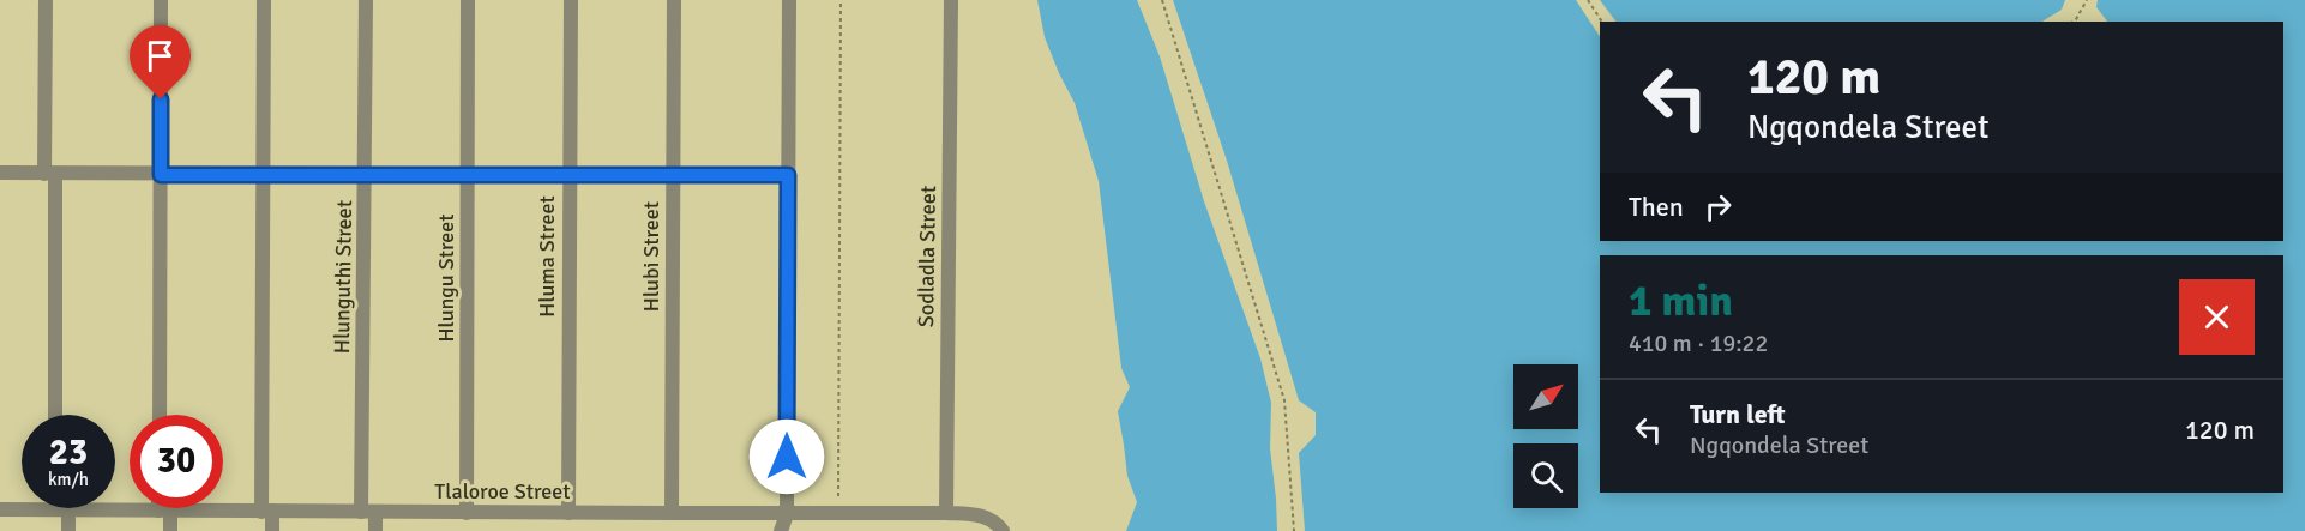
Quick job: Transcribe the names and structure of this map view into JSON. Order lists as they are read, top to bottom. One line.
{"streets":{"street":["Hluma Street","Hlubi Street","Sodladla Street","Hlunguthi Street","Hlungu Street","Tlaloroe Street"]},"crossings":[["Hluma Street","Tlaloroe Street"],["Hlubi Street","Tlaloroe Street"],["Sodladla Street","Tlaloroe Street"],["Hlunguthi Street","Tlaloroe Street"],["Hlungu Street","Tlaloroe Street"]],"north":"top right","page":{"turn":["120 m","Ngqondela Street"],"then":"Then","heading":["1 min","410 m · 19:22"],"list":[{"name":"Turn left","note":"Ngqondela Street","value":"120 m"}],"speed":"23 km/h","limit":"30"}}
